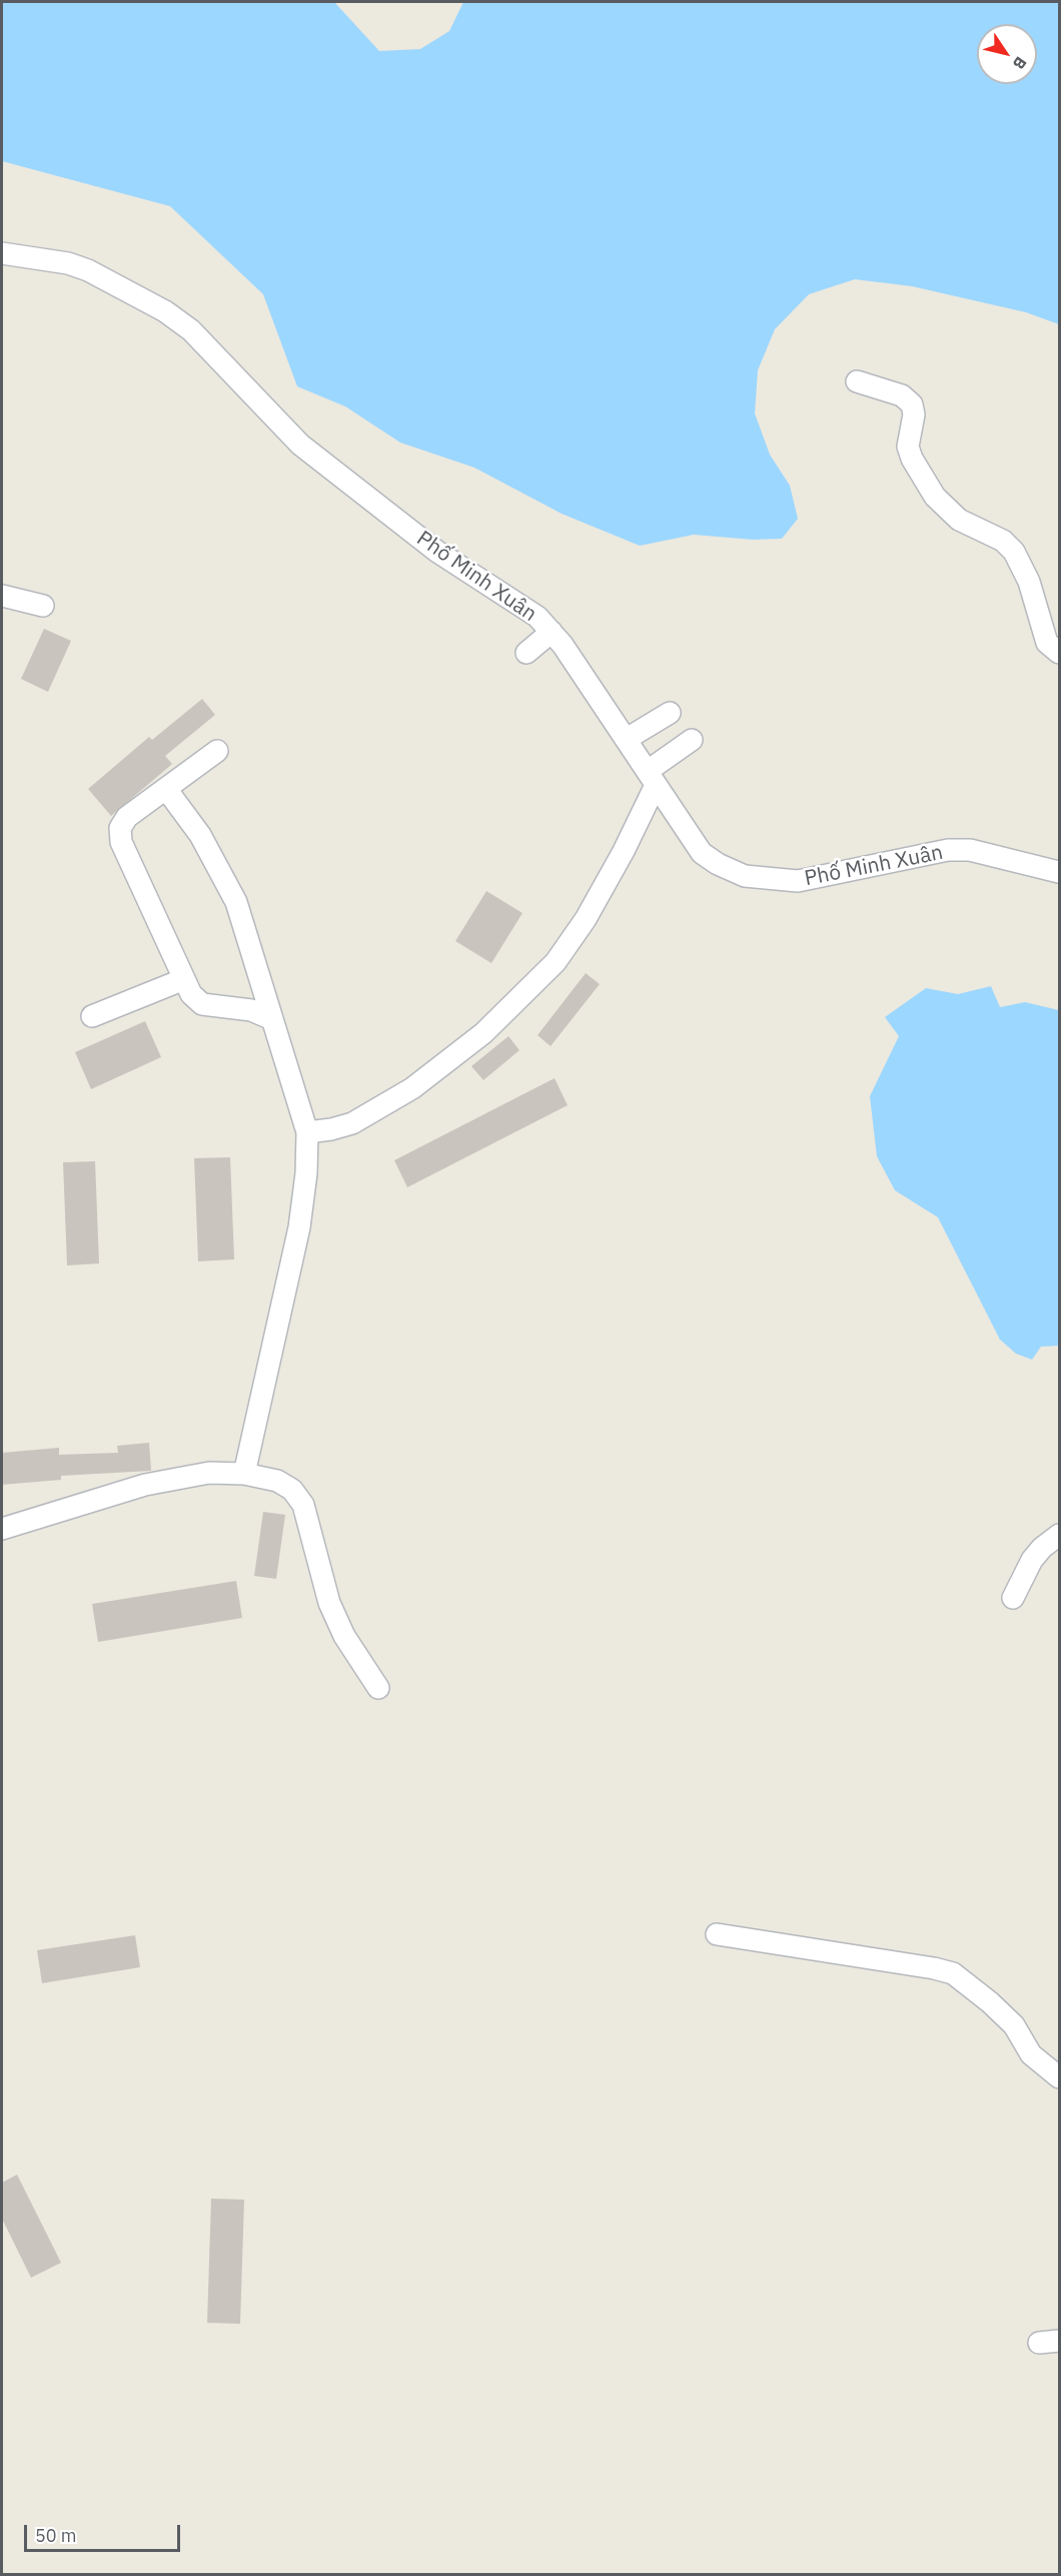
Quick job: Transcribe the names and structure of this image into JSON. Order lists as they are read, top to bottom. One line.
{"streets":{"street":["Phố Minh Xuân"]},"scale_bar":"50 m","north":"bottom right"}
